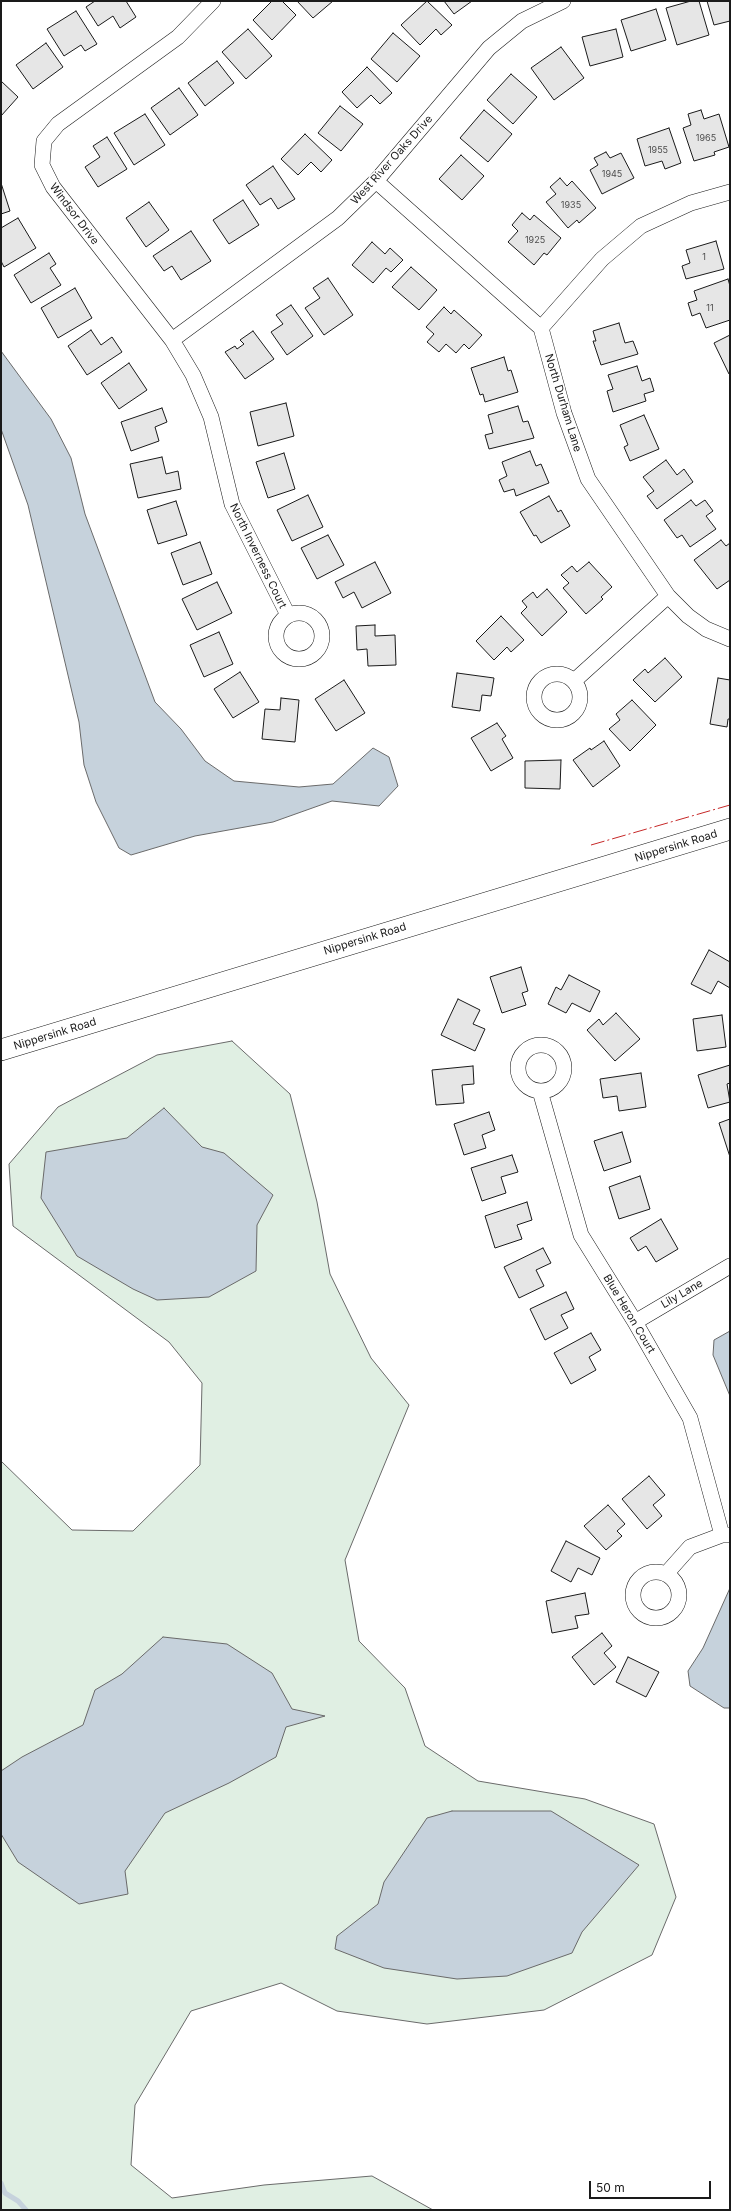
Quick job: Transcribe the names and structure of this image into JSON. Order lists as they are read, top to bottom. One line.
{"streets":{"street":["West River Oaks Drive","Windsor Drive","North Durham Lane","North Inverness Court","Nippersink Road","Lily Lane","Blue Heron Court"]},"crossings":[["West River Oaks Drive","Windsor Drive"],["West River Oaks Drive","North Inverness Court"],["Windsor Drive","North Inverness Court"],["Lily Lane","Blue Heron Court"]],"house_numbers":["1965","1955","1945","1935","1925","1","11"],"scale_bar":"50 m"}
